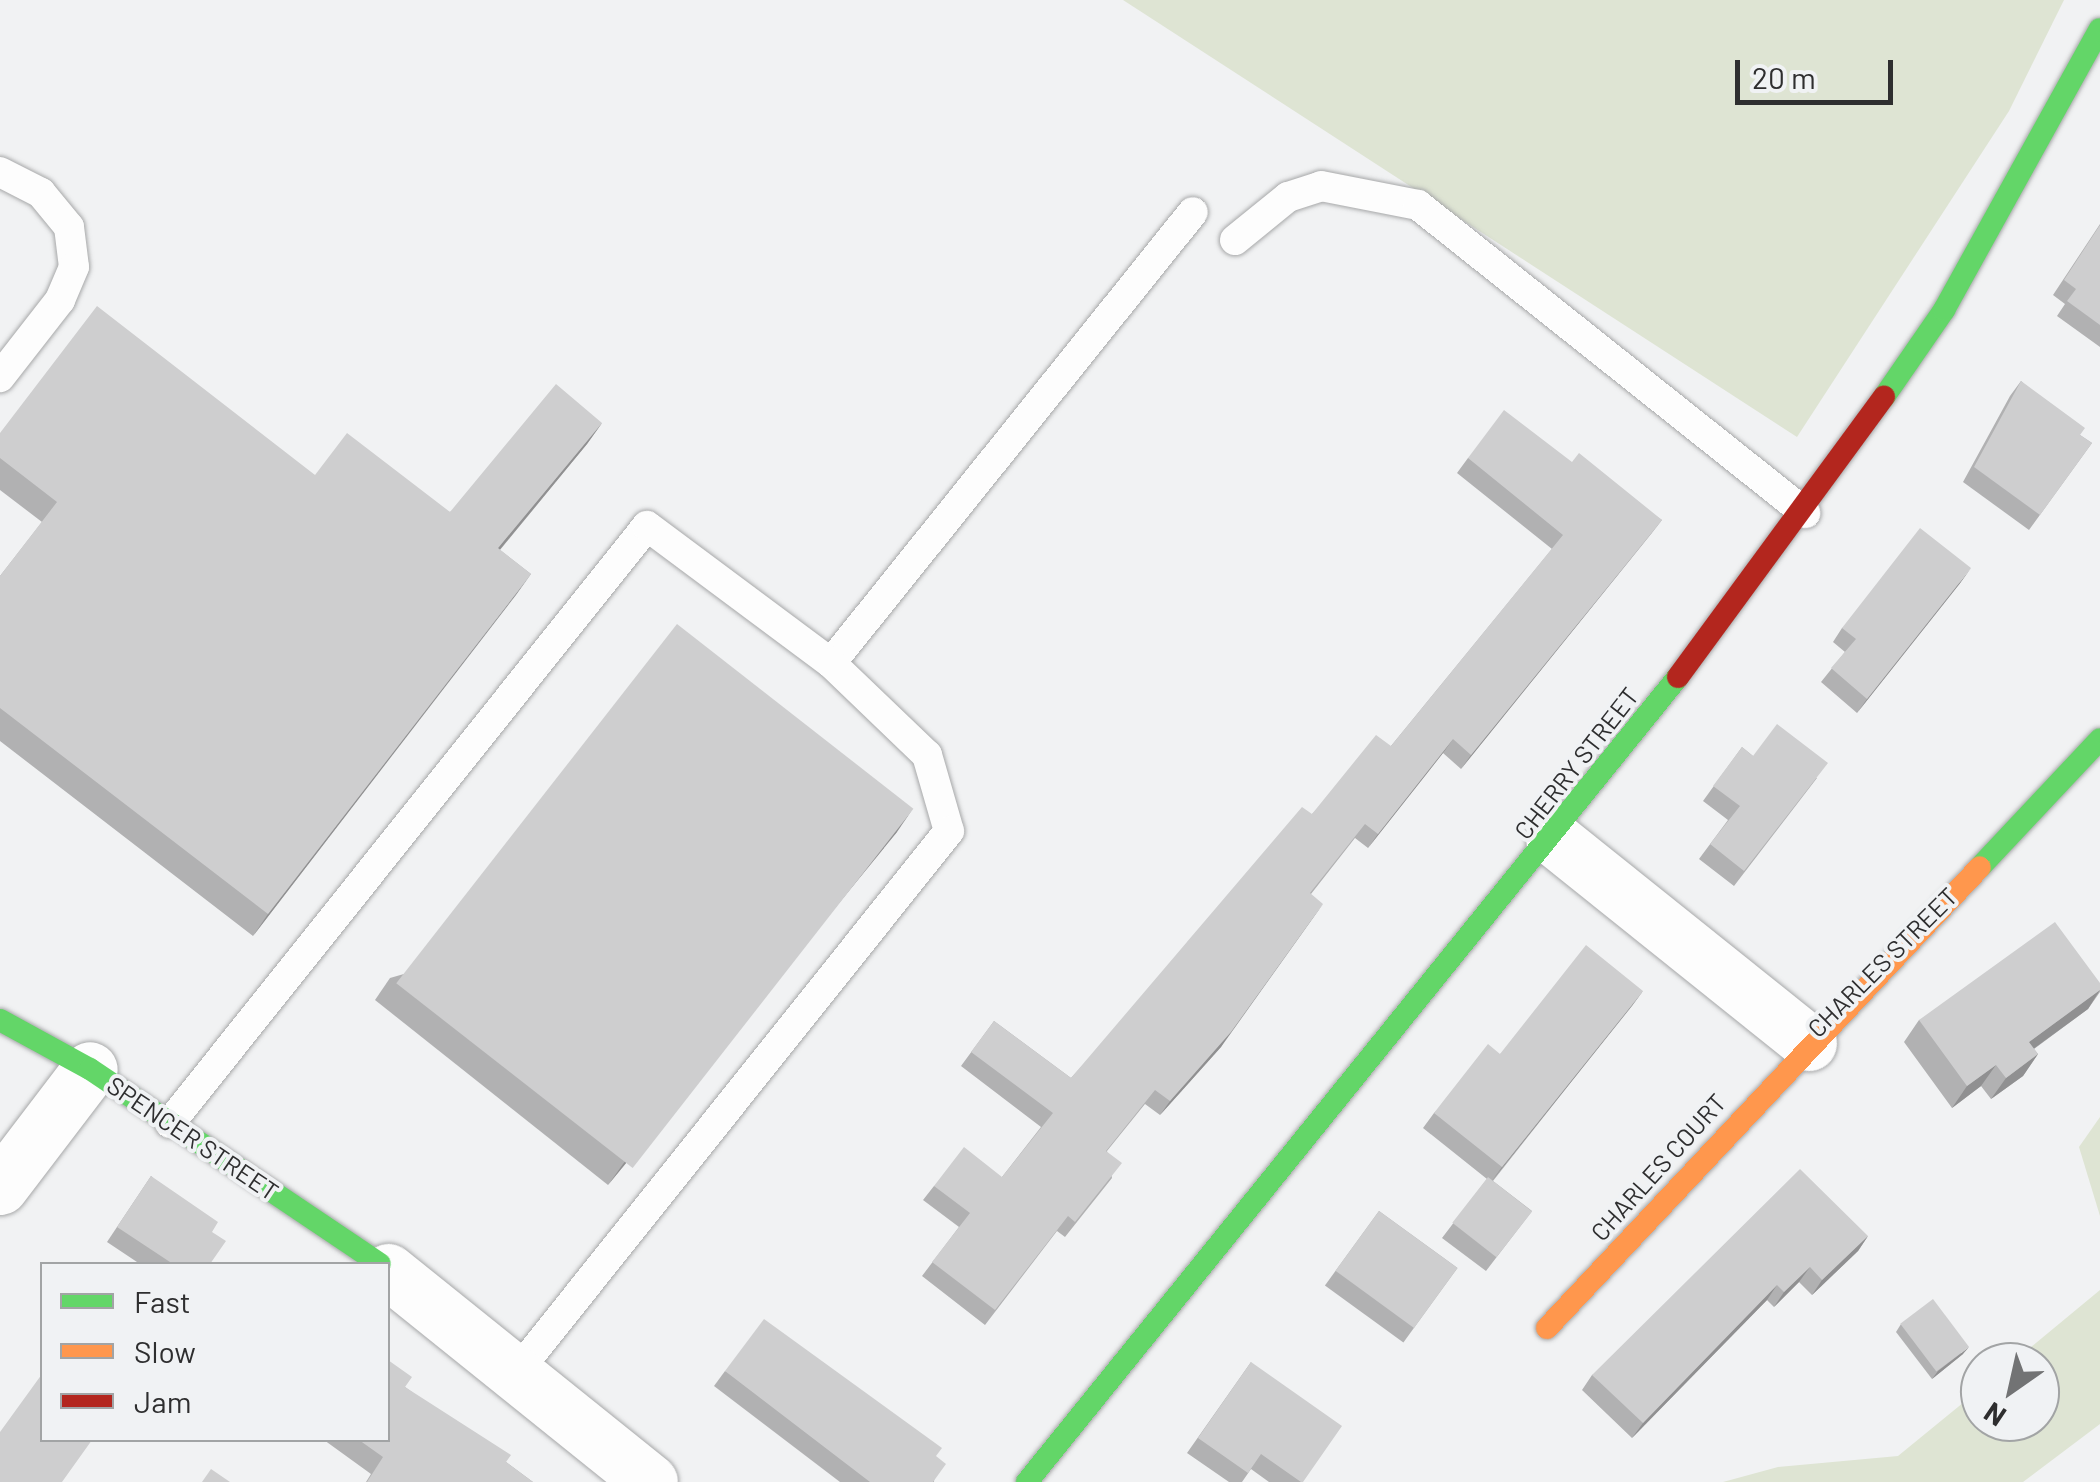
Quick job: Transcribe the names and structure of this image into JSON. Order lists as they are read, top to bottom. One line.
{"streets":{"street":["CHERRY STREET","CHARLES STREET","SPENCER STREET","CHARLES COURT"]},"crossings":[["CHERRY STREET","CHARLES STREET"],["CHARLES STREET","CHARLES COURT"]],"legend":["Fast","Slow","Jam"],"scale_bar":"20 m","north":"bottom left"}
